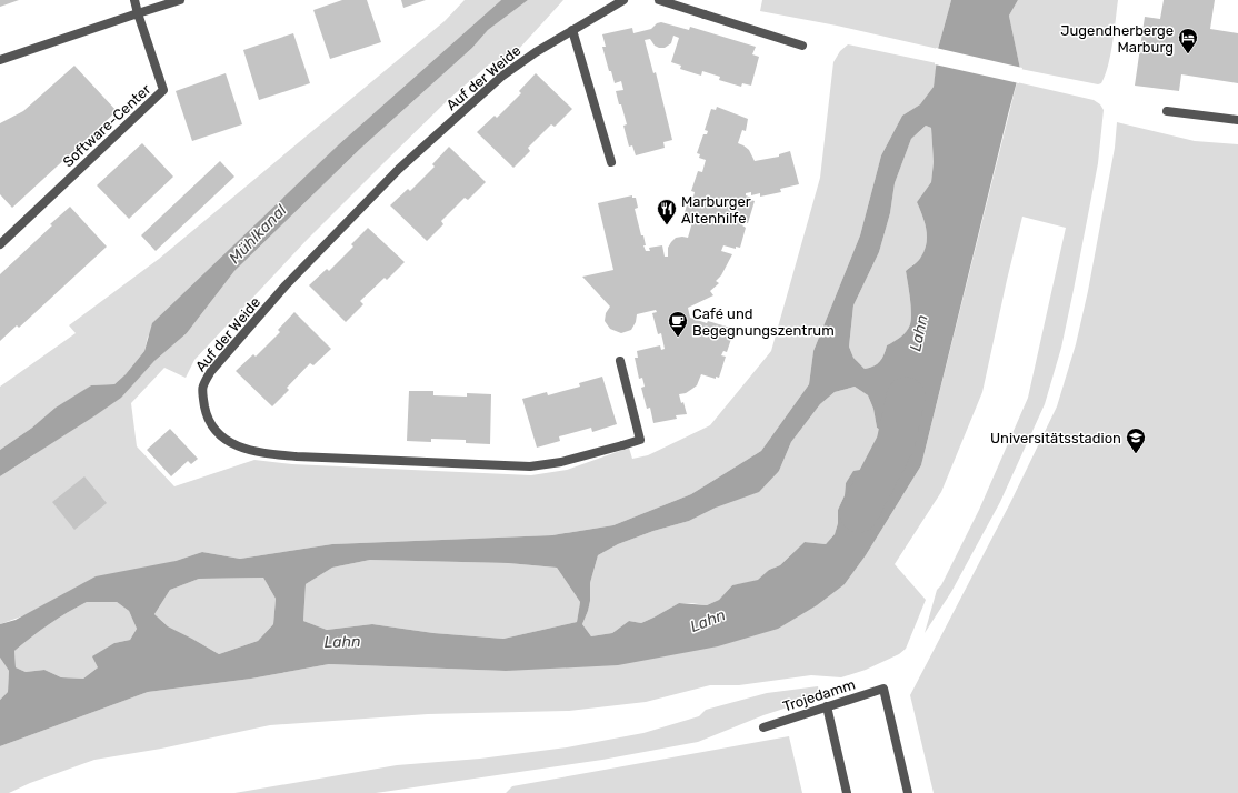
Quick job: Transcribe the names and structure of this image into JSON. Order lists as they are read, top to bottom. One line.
{"streets":{"street":["Auf der Weide","Software-Center","Trojedamm"]},"water":["Mühlkanal","Lahn"],"places":{"hotel":["Jugendherberge Marburg"],"restaurant":["Marburger Altenhilfe"],"cafe":["Café und Begegnungszentrum"],"school or university":["Universitätsstadion"]}}
